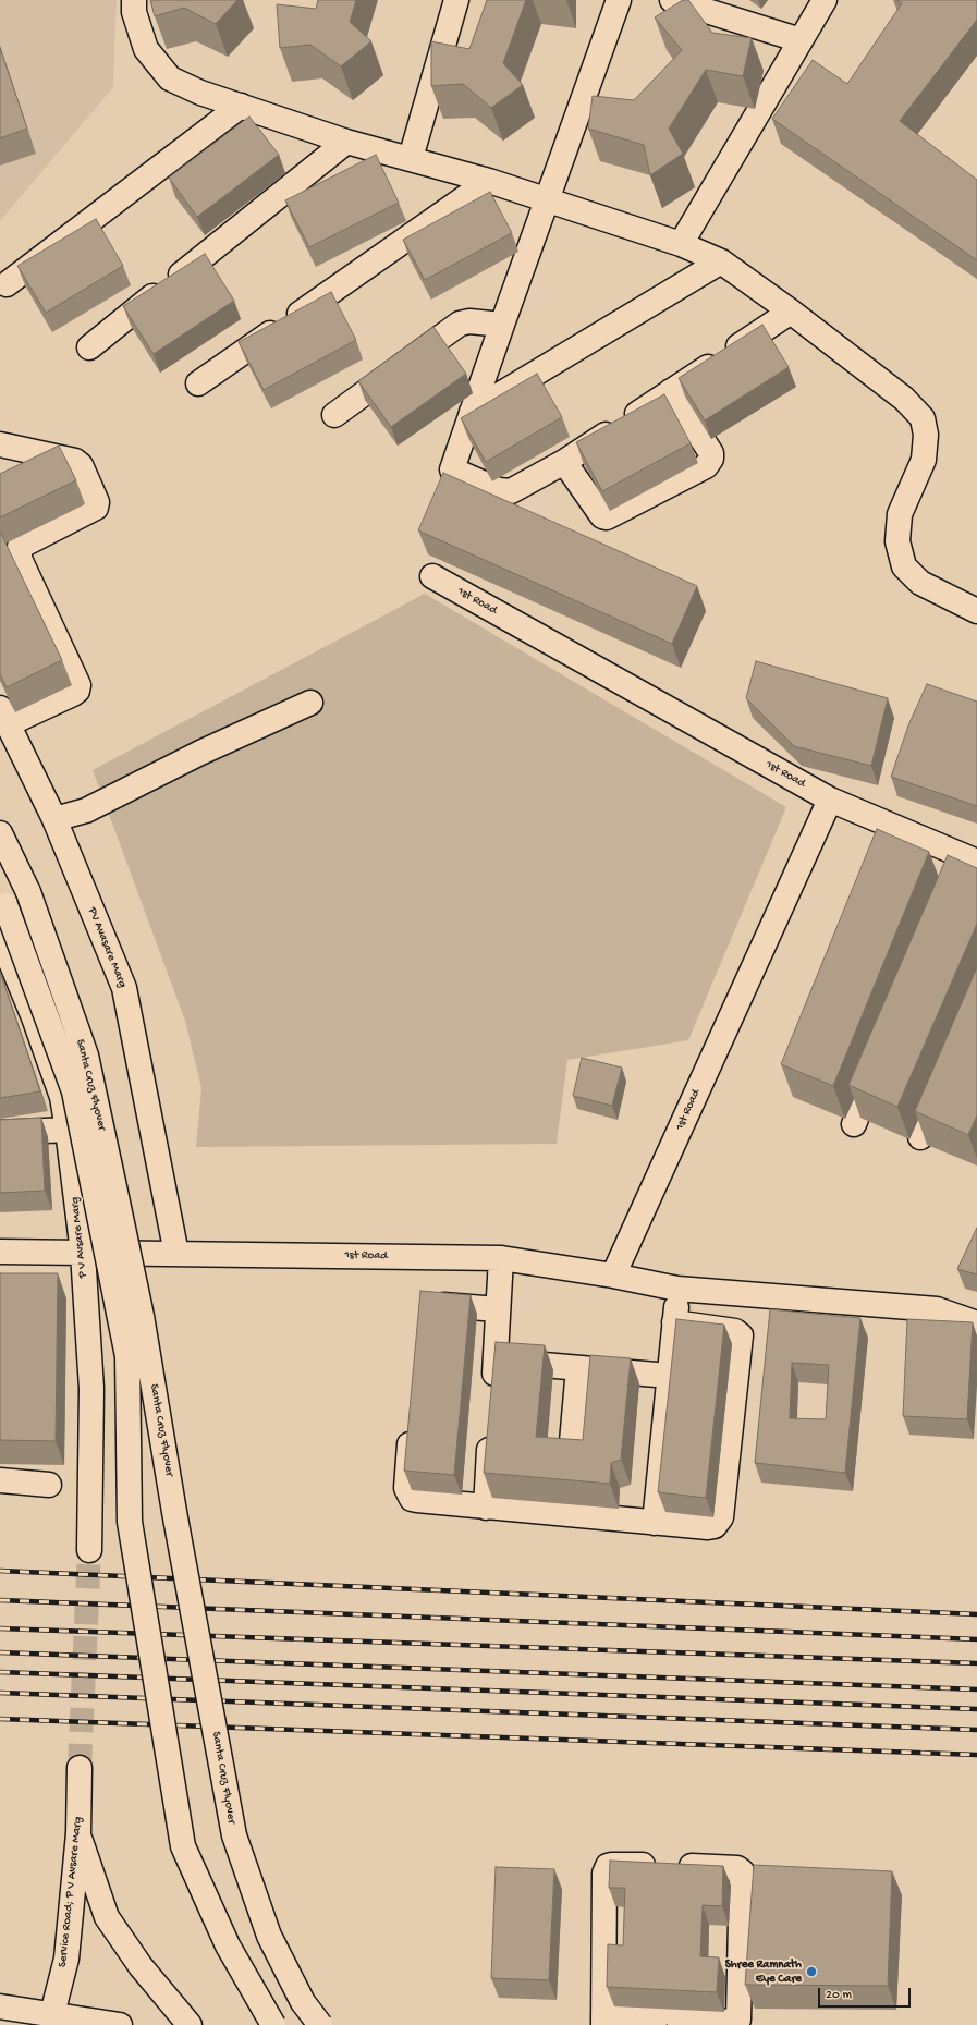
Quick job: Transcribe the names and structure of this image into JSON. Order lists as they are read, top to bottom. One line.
{"streets":{"street":["1st Road","PV Avasare Marg","Santa Cruz Flyover","P V Avsare Marg","Service Road; P V Avsare Marg"]},"crossings":[["1st Road","PV Avasare Marg"],["1st Road","P V Avsare Marg"]],"places":["Shree Ramnath Eye Care"],"scale_bar":"20 m"}
